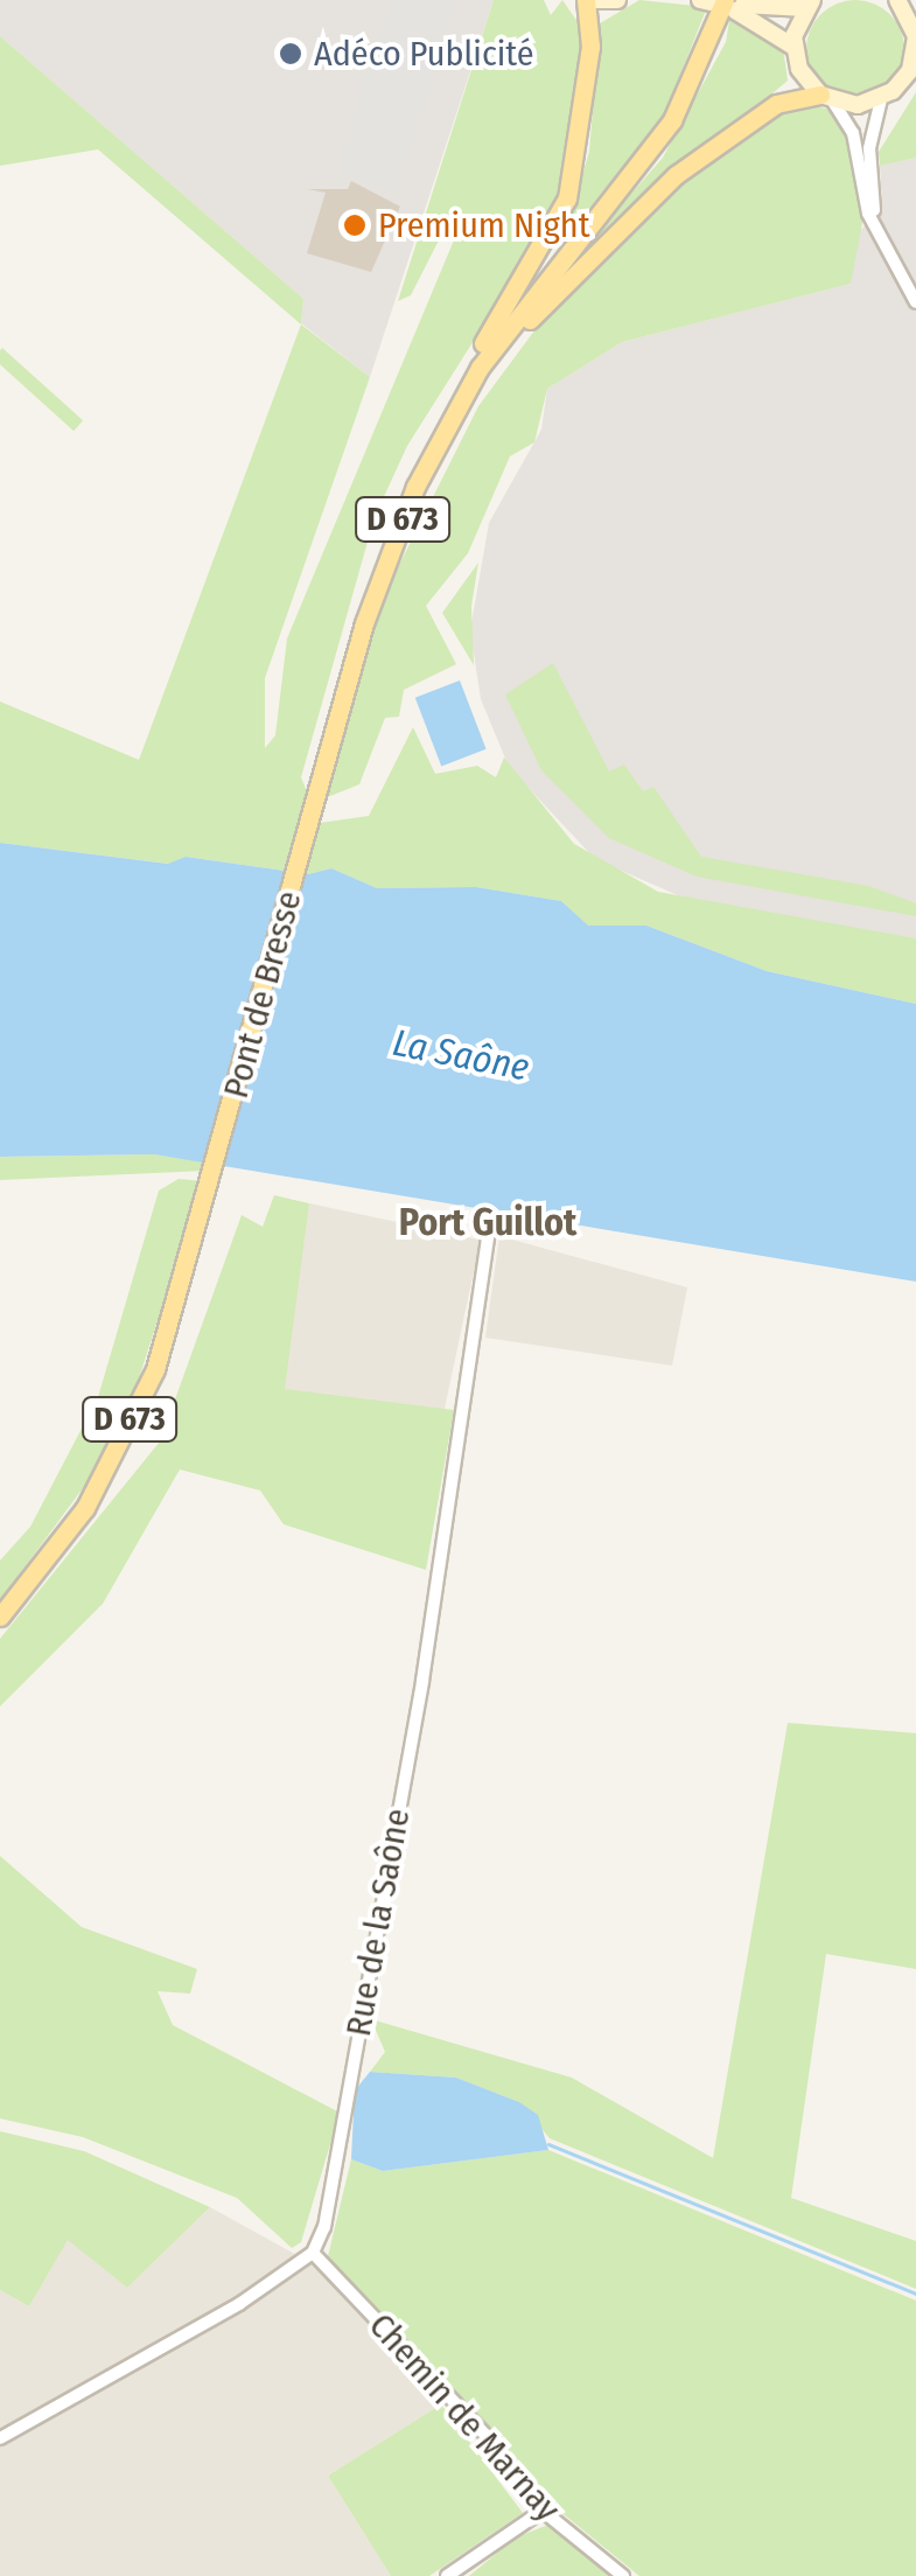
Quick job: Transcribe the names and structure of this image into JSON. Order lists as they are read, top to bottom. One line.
{"streets":{"main road":["D 673","Pont de Bresse"],"street":["Rue de la Saône","Chemin de Marnay"]},"crossings":[["D 673","Pont de Bresse"],["Rue de la Saône","Chemin de Marnay"]],"districts":["Port Guillot"],"water":["La Saône"],"places":["Adéco Publicité","Premium Night"]}
